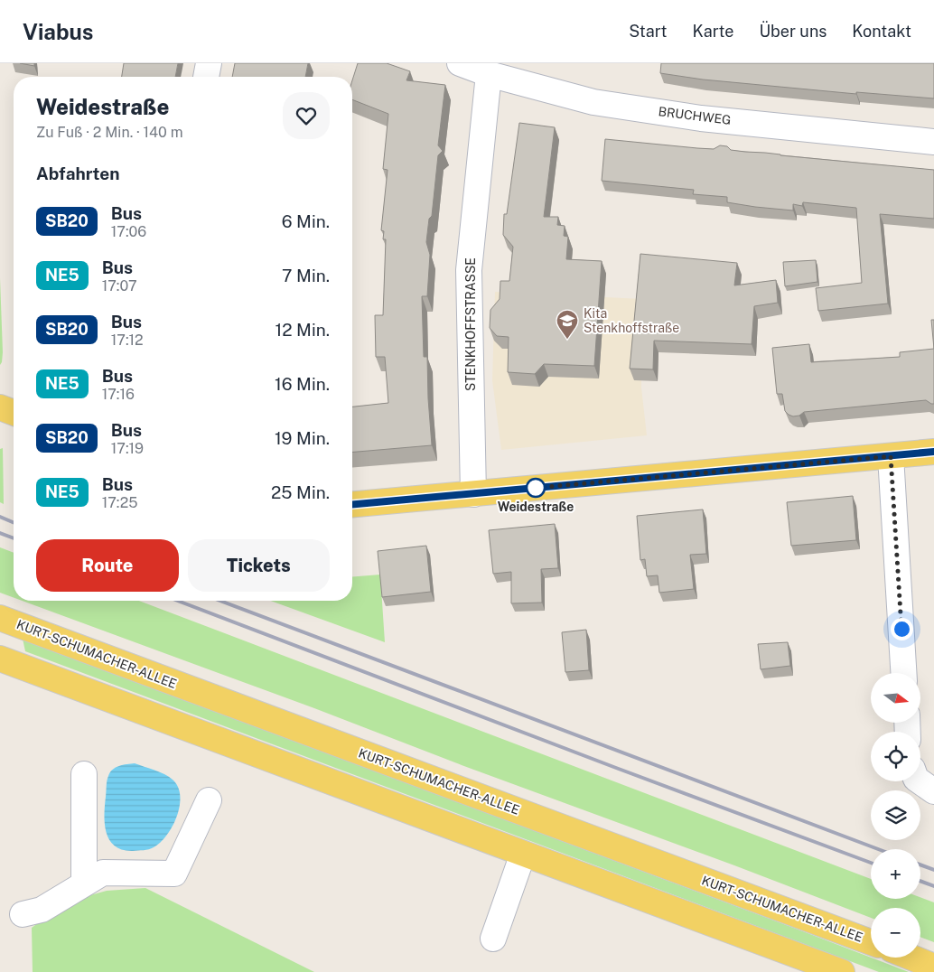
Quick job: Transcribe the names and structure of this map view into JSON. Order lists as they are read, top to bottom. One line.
{"streets":{"main road":["KURT-SCHUMACHER-ALLEE"],"street":["BRUCHWEG","STENKHOFFSTRASSE"]},"crossings":[["BRUCHWEG","STENKHOFFSTRASSE"]],"places":{"school or university":["Kita Stenkhoffstraße"],"other":["Weidestraße"]},"lines":["bus line SB20"],"north":"right","page":{"header":"Viabus","nav":["Start","Karte","Über uns","Kontakt"],"heading":[["Weidestraße","Zu Fuß · 2 Min. · 140 m"],"Abfahrten"],"list":[{"mark":"SB20","name":"Bus","note":"17:06","value":"6 Min."},{"mark":"NE5","name":"Bus","note":"17:07","value":"7 Min."},{"mark":"SB20","name":"Bus","note":"17:12","value":"12 Min."},{"mark":"NE5","name":"Bus","note":"17:16","value":"16 Min."},{"mark":"SB20","name":"Bus","note":"17:19","value":"19 Min."},{"mark":"NE5","name":"Bus","note":"17:25","value":"25 Min."}],"buttons":["Route","Tickets"],"map_buttons":["+","−"]}}
